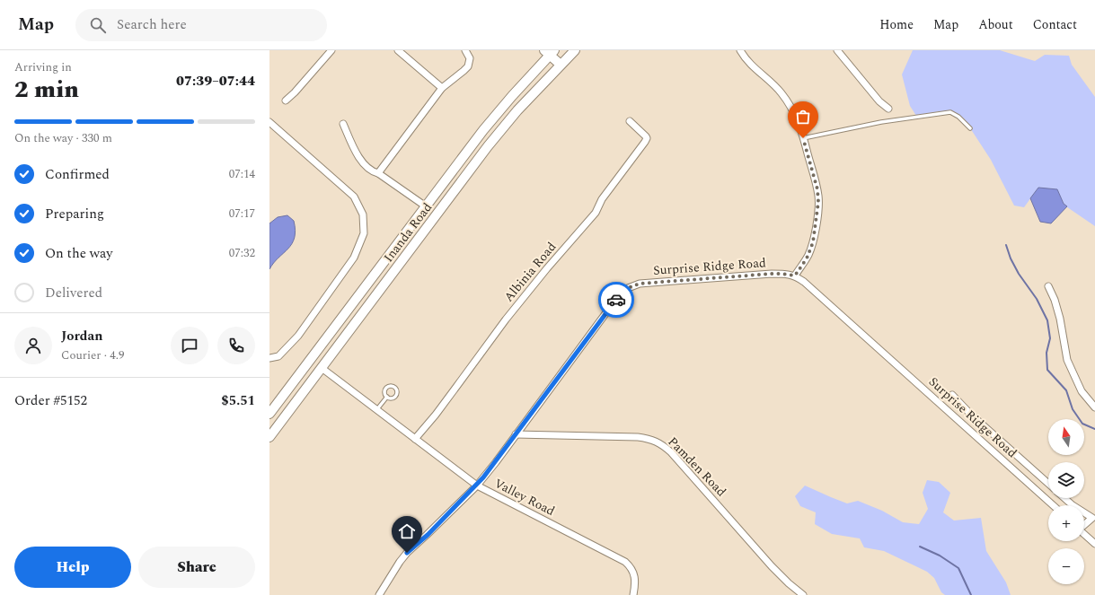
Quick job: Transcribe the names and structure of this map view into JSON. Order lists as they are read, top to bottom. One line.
{"streets":{"main road":["Inanda Road"],"street":["Surprise Ridge Road","Albinia Road","Pamden Road","Valley Road"]},"crossings":[["Inanda Road","Valley Road"],["Surprise Ridge Road","Pamden Road"],["Surprise Ridge Road","Valley Road"],["Albinia Road","Valley Road"]],"north":"top","page":{"header":"Map","search":"Search here","nav":["Home","Map","About","Contact"],"heading":["2 min","Arriving in","07:39–07:44"],"panel":["Jordan","Courier · 4.9","Order #5152","$5.51"],"bar":"On the way · 330 m","list":[["Confirmed","07:14"],["Preparing","07:17"],["On the way","07:32"],"Delivered"],"map_buttons":["+","−"],"buttons":["Help","Share"]}}
